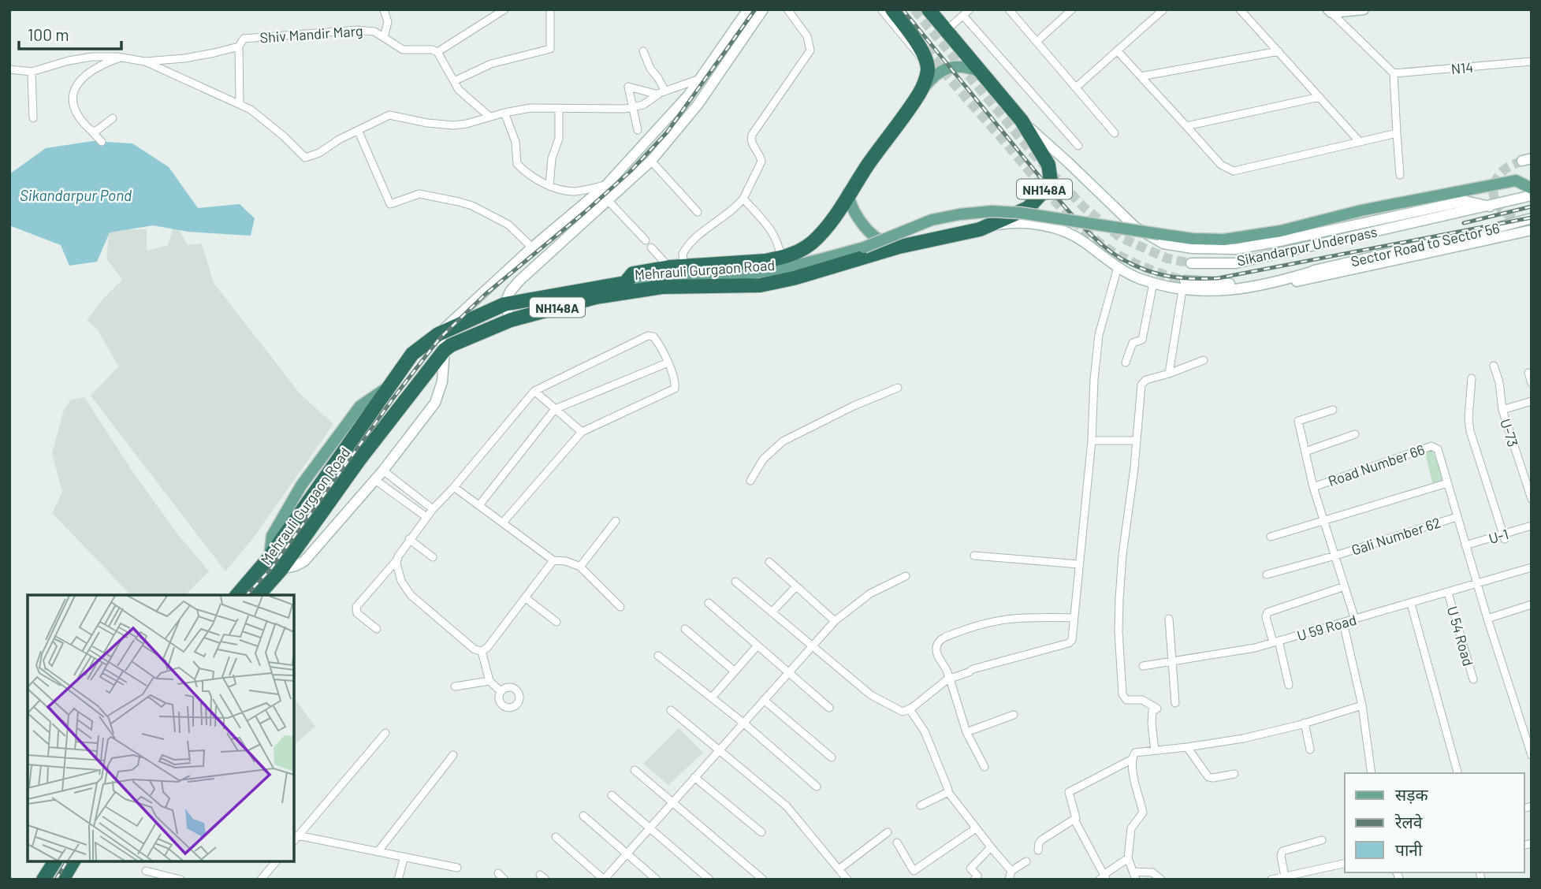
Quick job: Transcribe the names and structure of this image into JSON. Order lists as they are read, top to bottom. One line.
{"streets":{"highway":["NH148A","Mehrauli Gurgaon Road"],"street":["Shiv Mandir Marg","N14","Sector Road to Sector 56","Sikandarpur Underpass","U-73","Road Number 66","Gali Number 62","U-1","U 59 Road","U 54 Road"]},"crossings":[["Sector Road to Sector 56","Sikandarpur Underpass"],["U 59 Road","U 54 Road"]],"water":["Sikandarpur Pond"],"legend":["सड़क","रेलवे","पानी"],"scale_bar":"100 m"}
